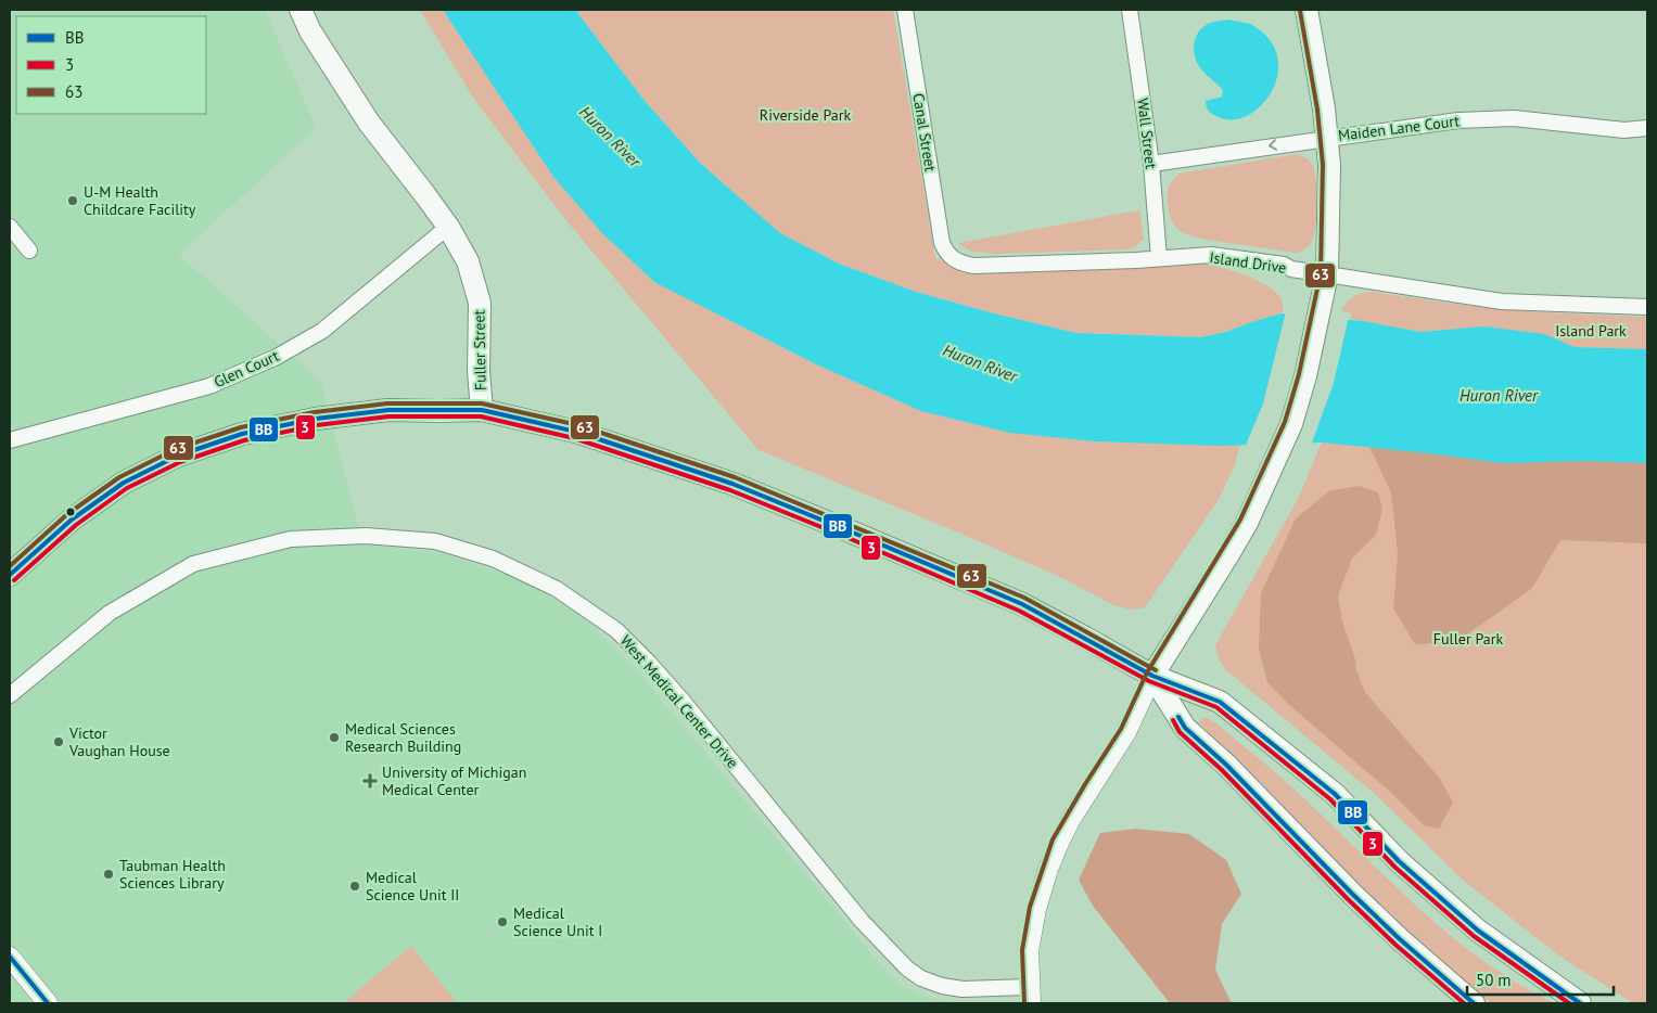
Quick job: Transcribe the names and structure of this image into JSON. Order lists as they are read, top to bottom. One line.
{"streets":{"main road":["Fuller Street"],"street":["Maiden Lane Court","Canal Street","Wall Street","Island Drive","Glen Court","West Medical Center Drive"]},"crossings":[["Maiden Lane Court","Wall Street"],["Canal Street","Island Drive"],["Wall Street","Island Drive"],["Fuller Street","Glen Court"]],"one_way":["Maiden Lane Court"],"water":["Huron River"],"parks":["Riverside Park","Island Park","Fuller Park"],"places":{"other":["U-M Health Childcare Facility","Medical Sciences Research Building","Victor Vaughan House","Taubman Health Sciences Library","Medical Science Unit II","Medical Science Unit I"],"health":["University of Michigan Medical Center"]},"lines":["transit line 63","transit line BB","transit line 3"],"legend":["BB","3","63"],"scale_bar":"50 m"}
